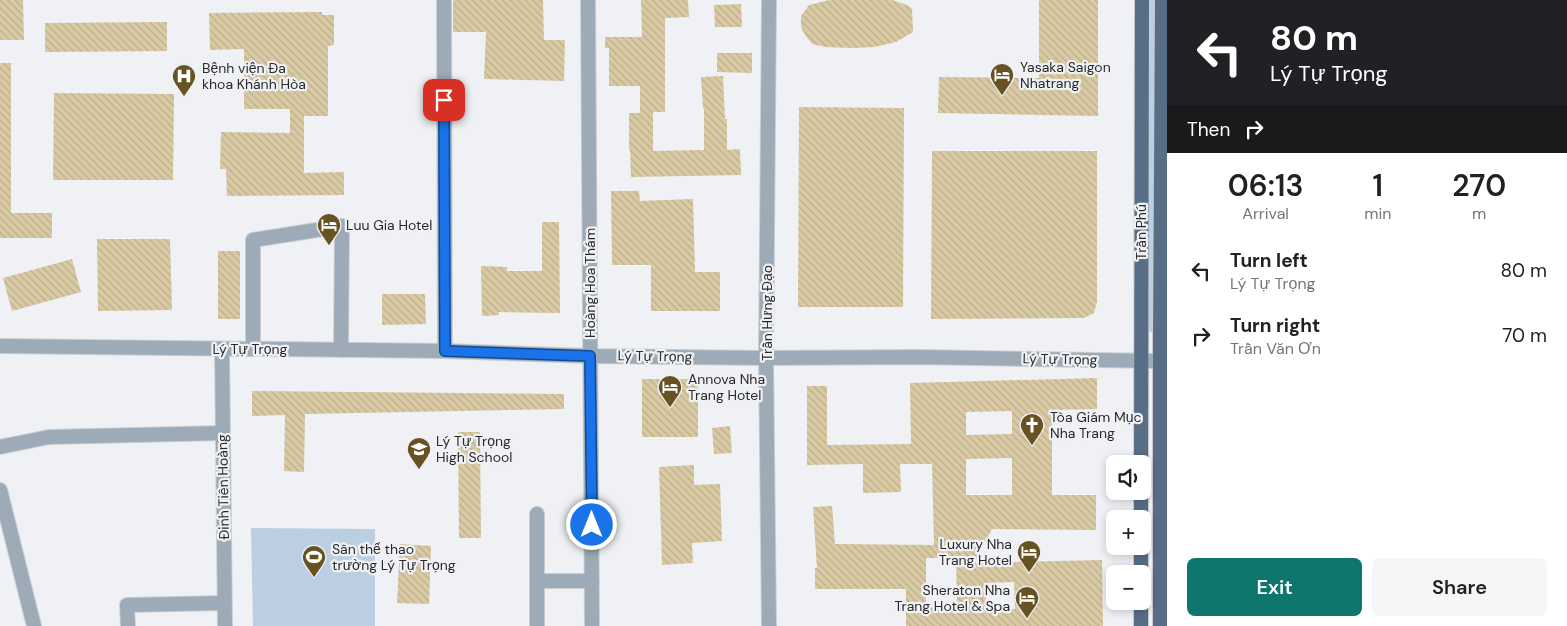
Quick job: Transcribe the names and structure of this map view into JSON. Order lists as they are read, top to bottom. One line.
{"streets":{"main road":["Trần Phú"],"street":["Hoàng Hoa Thám","Trần Hưng Đạo","Lý Tự Trọng","Đinh Tiên Hoàng"]},"crossings":[["Trần Phú","Lý Tự Trọng"],["Hoàng Hoa Thám","Lý Tự Trọng"],["Trần Hưng Đạo","Lý Tự Trọng"],["Lý Tự Trọng","Đinh Tiên Hoàng"]],"places":{"hotel":["Yasaka Saigon Nhatrang","Luu Gia Hotel","Annova Nha Trang Hotel","Luxury Nha Trang Hotel","Sheraton Nha Trang Hotel & Spa"],"hospital":["Bệnh viện Đa khoa Khánh Hòa"],"church":["Tòa Giám Mục Nha Trang"],"school or university":["Lý Tự Trọng High School"],"sports":["Sân thể thao trường Lý Tự Trọng"]},"page":{"turn":["80 m","Lý Tự Trọng"],"then":"Then","eta":["06:13","Arrival","1","min","270","m"],"list":[{"name":"Turn left","note":"Lý Tự Trọng","value":"80 m"},{"name":"Turn right","note":"Trần Văn Ơn","value":"70 m"}],"map_buttons":["+","−"],"buttons":["Exit","Share"]}}
